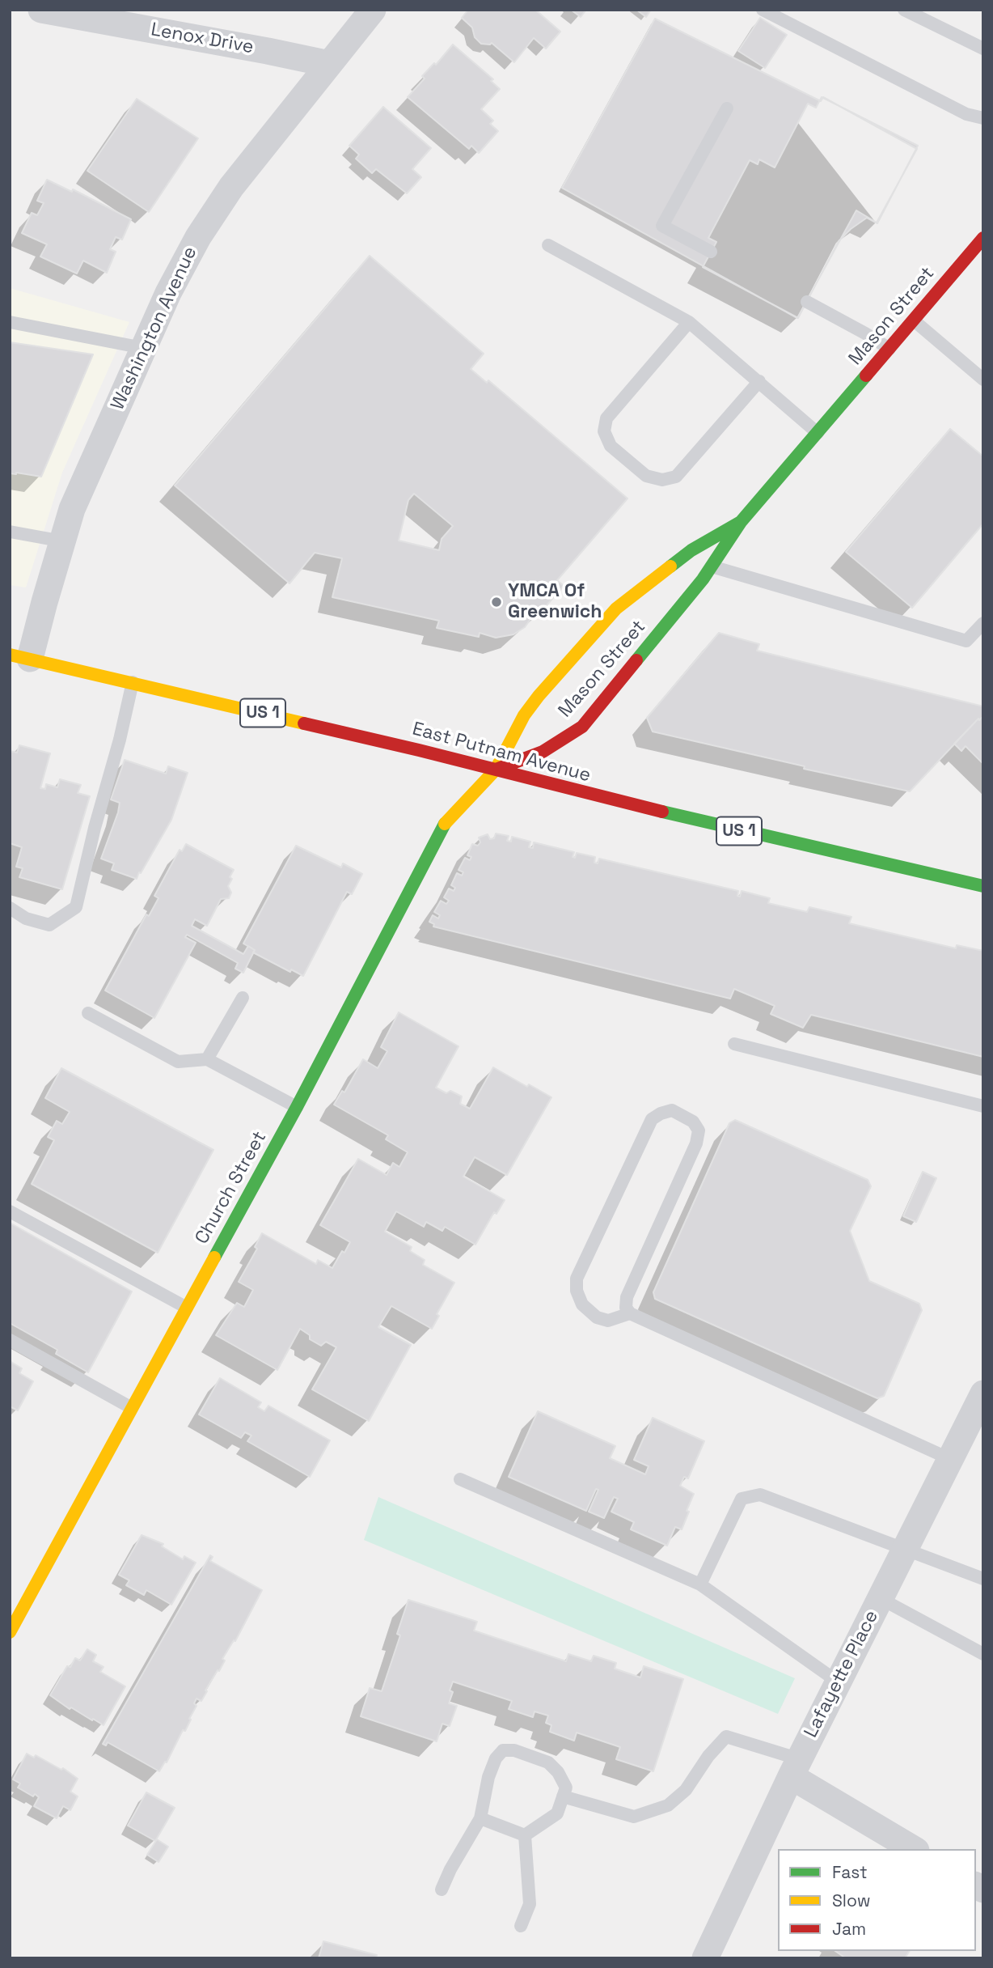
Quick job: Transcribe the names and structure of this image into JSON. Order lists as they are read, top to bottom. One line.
{"streets":{"street":["Lenox Drive","Mason Street","Washington Avenue","US 1","East Putnam Avenue","Church Street","Lafayette Place"]},"crossings":[["Lenox Drive","Washington Avenue"],["Mason Street","East Putnam Avenue"],["Mason Street","Church Street"],["Washington Avenue","East Putnam Avenue"],["East Putnam Avenue","Church Street"]],"places":["YMCA Of Greenwich"],"legend":["Fast","Slow","Jam"]}
